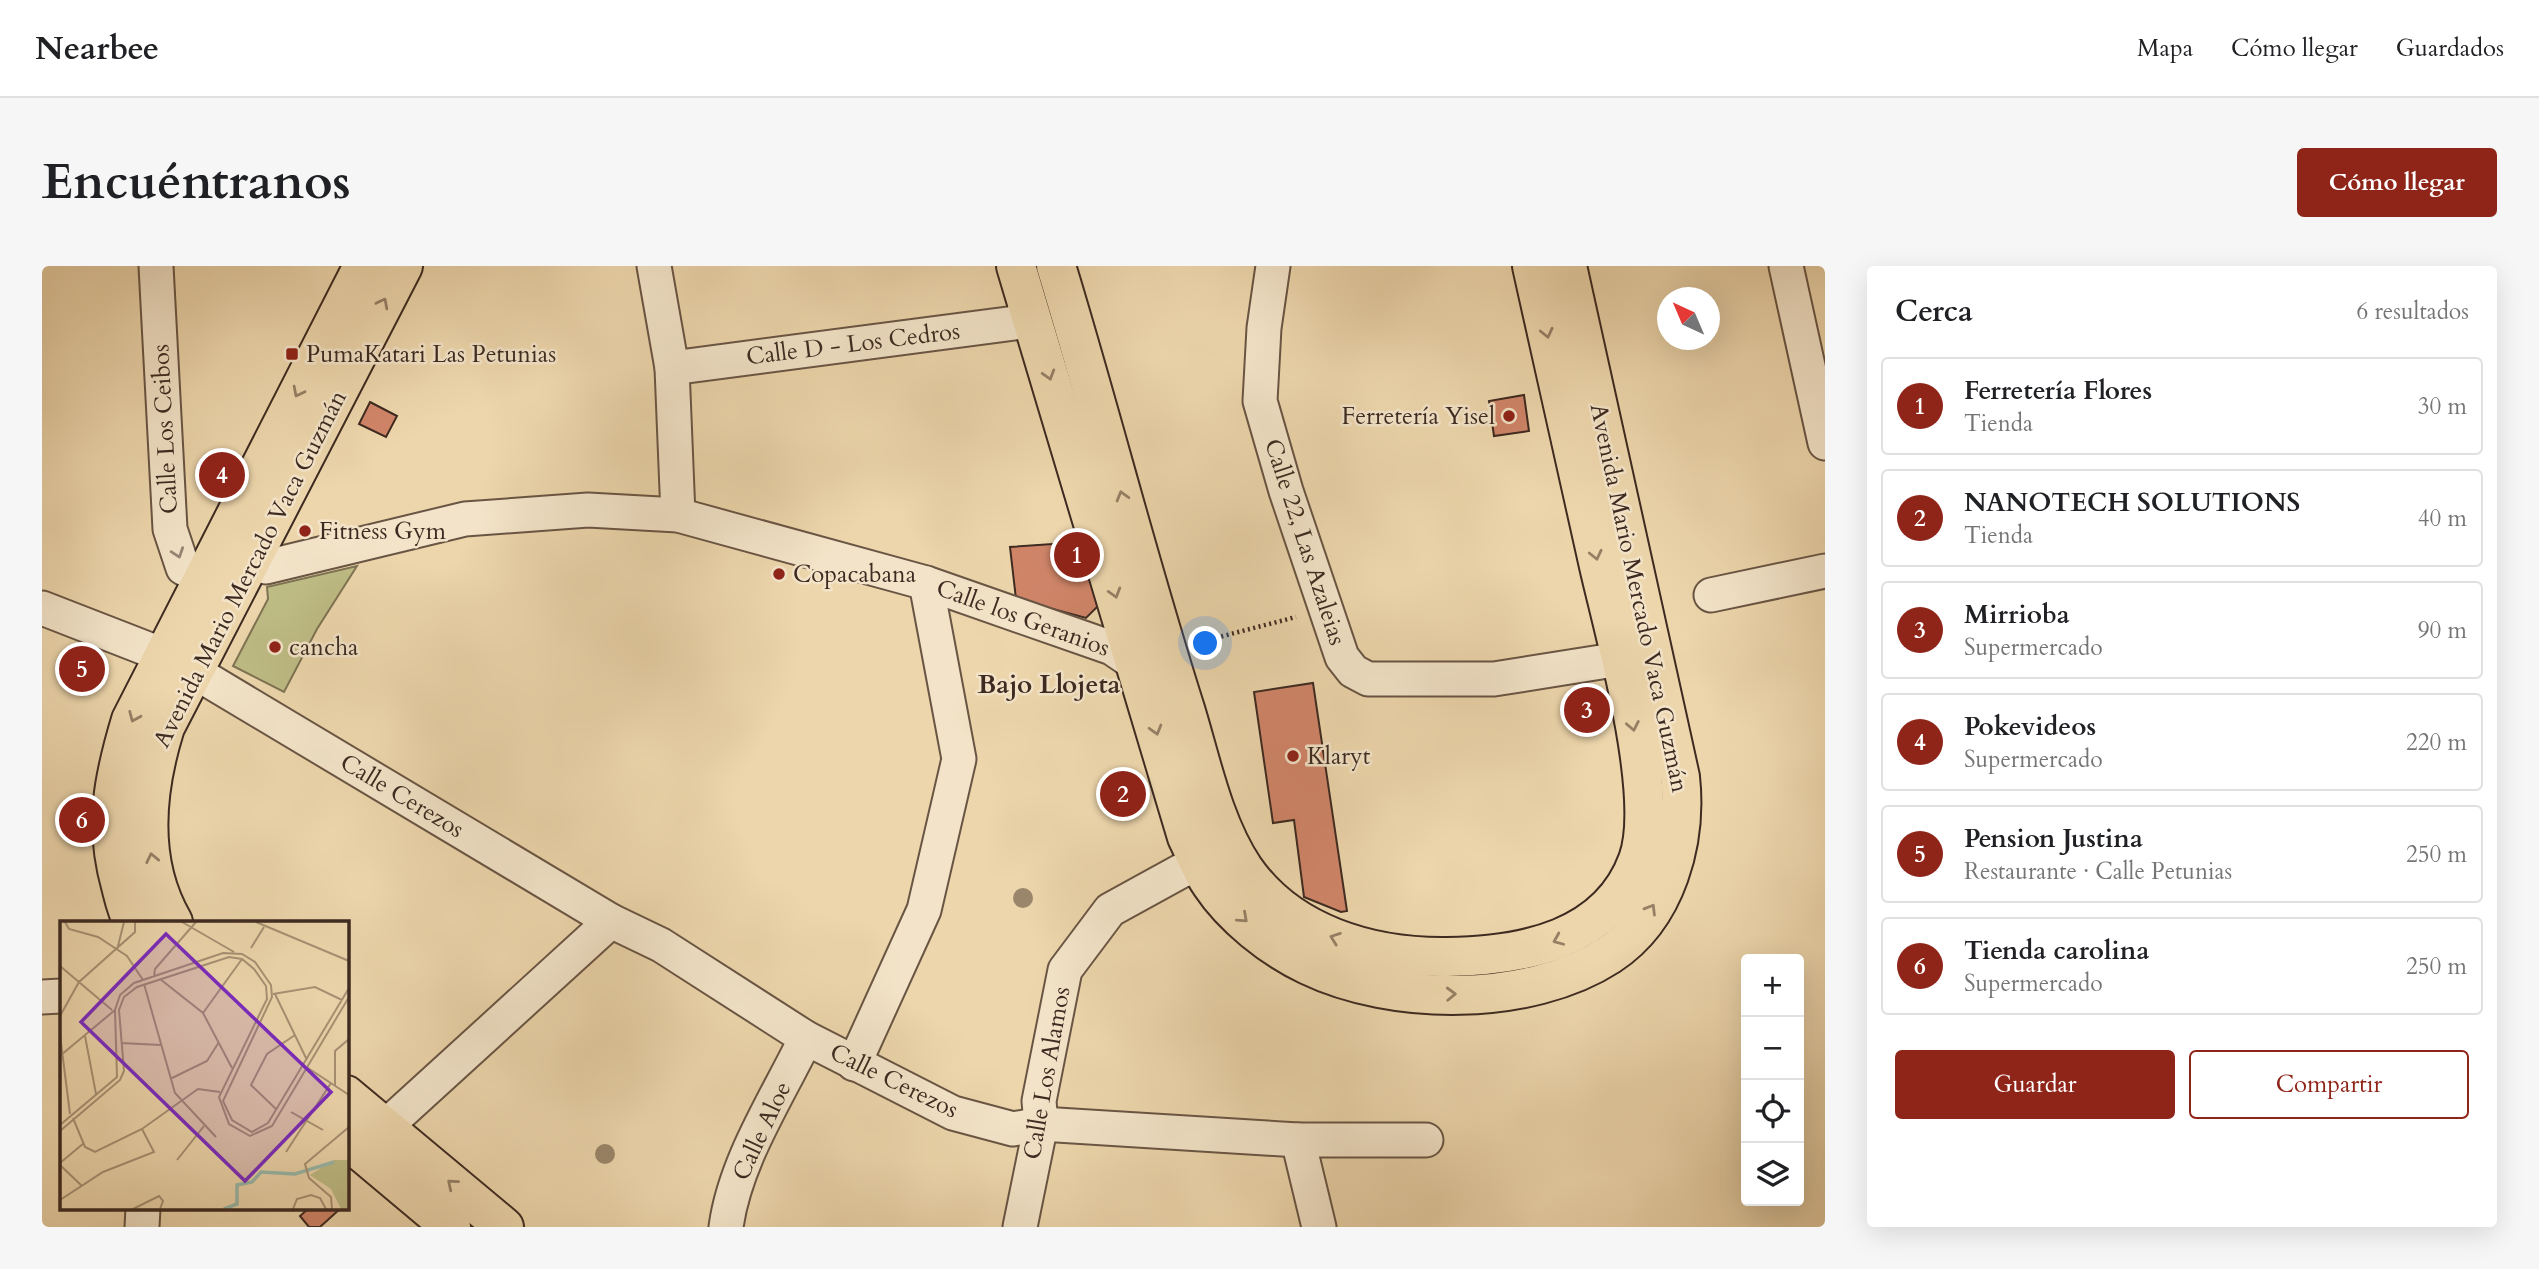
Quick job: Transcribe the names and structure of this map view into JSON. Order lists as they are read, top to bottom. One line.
{"streets":{"main road":["Avenida Mario Mercado Vaca Guzmán"],"street":["Calle D - Los Cedros","Calle Los Ceibos","Calle 22, Las Azaleias","Calle los Geranios","Calle Cerezos","Calle Los Alamos","Calle Aloe"]},"crossings":[["Calle D - Los Cedros","Avenida Mario Mercado Vaca Guzmán"],["Calle Los Ceibos","Avenida Mario Mercado Vaca Guzmán"],["Calle 22, Las Azaleias","Avenida Mario Mercado Vaca Guzmán"],["Avenida Mario Mercado Vaca Guzmán","Calle los Geranios"],["Avenida Mario Mercado Vaca Guzmán","Calle Cerezos"],["Avenida Mario Mercado Vaca Guzmán","Calle Los Alamos"],["Calle Cerezos","Calle Los Alamos"],["Calle Cerezos","Calle Aloe"]],"one_way":["Calle Los Ceibos"],"districts":["Bajo Llojeta"],"places":{"transit":["PumaKatari Las Petunias"],"other":["Ferretería Yisel","Fitness Gym","Copacabana","cancha","Klaryt"]},"north":"top left","page":{"header":"Nearbee","nav":["Mapa","Cómo llegar","Guardados"],"buttons":["Cómo llegar",["Guardar","Compartir"]],"title":"Encuéntranos","heading":["Cerca","6 resultados"],"list":[{"mark":"1","name":"Ferretería Flores","note":"Tienda","value":"30 m"},{"mark":"2","name":"NANOTECH SOLUTIONS","note":"Tienda","value":"40 m"},{"mark":"3","name":"Mirrioba","note":"Supermercado","value":"90 m"},{"mark":"4","name":"Pokevideos","note":"Supermercado","value":"220 m"},{"mark":"5","name":"Pension Justina","note":"Restaurante · Calle Petunias","value":"250 m"},{"mark":"6","name":"Tienda carolina","note":"Supermercado","value":"250 m"}],"pins":["4","1","5","3","2","6"],"map_buttons":["+","−"]}}
